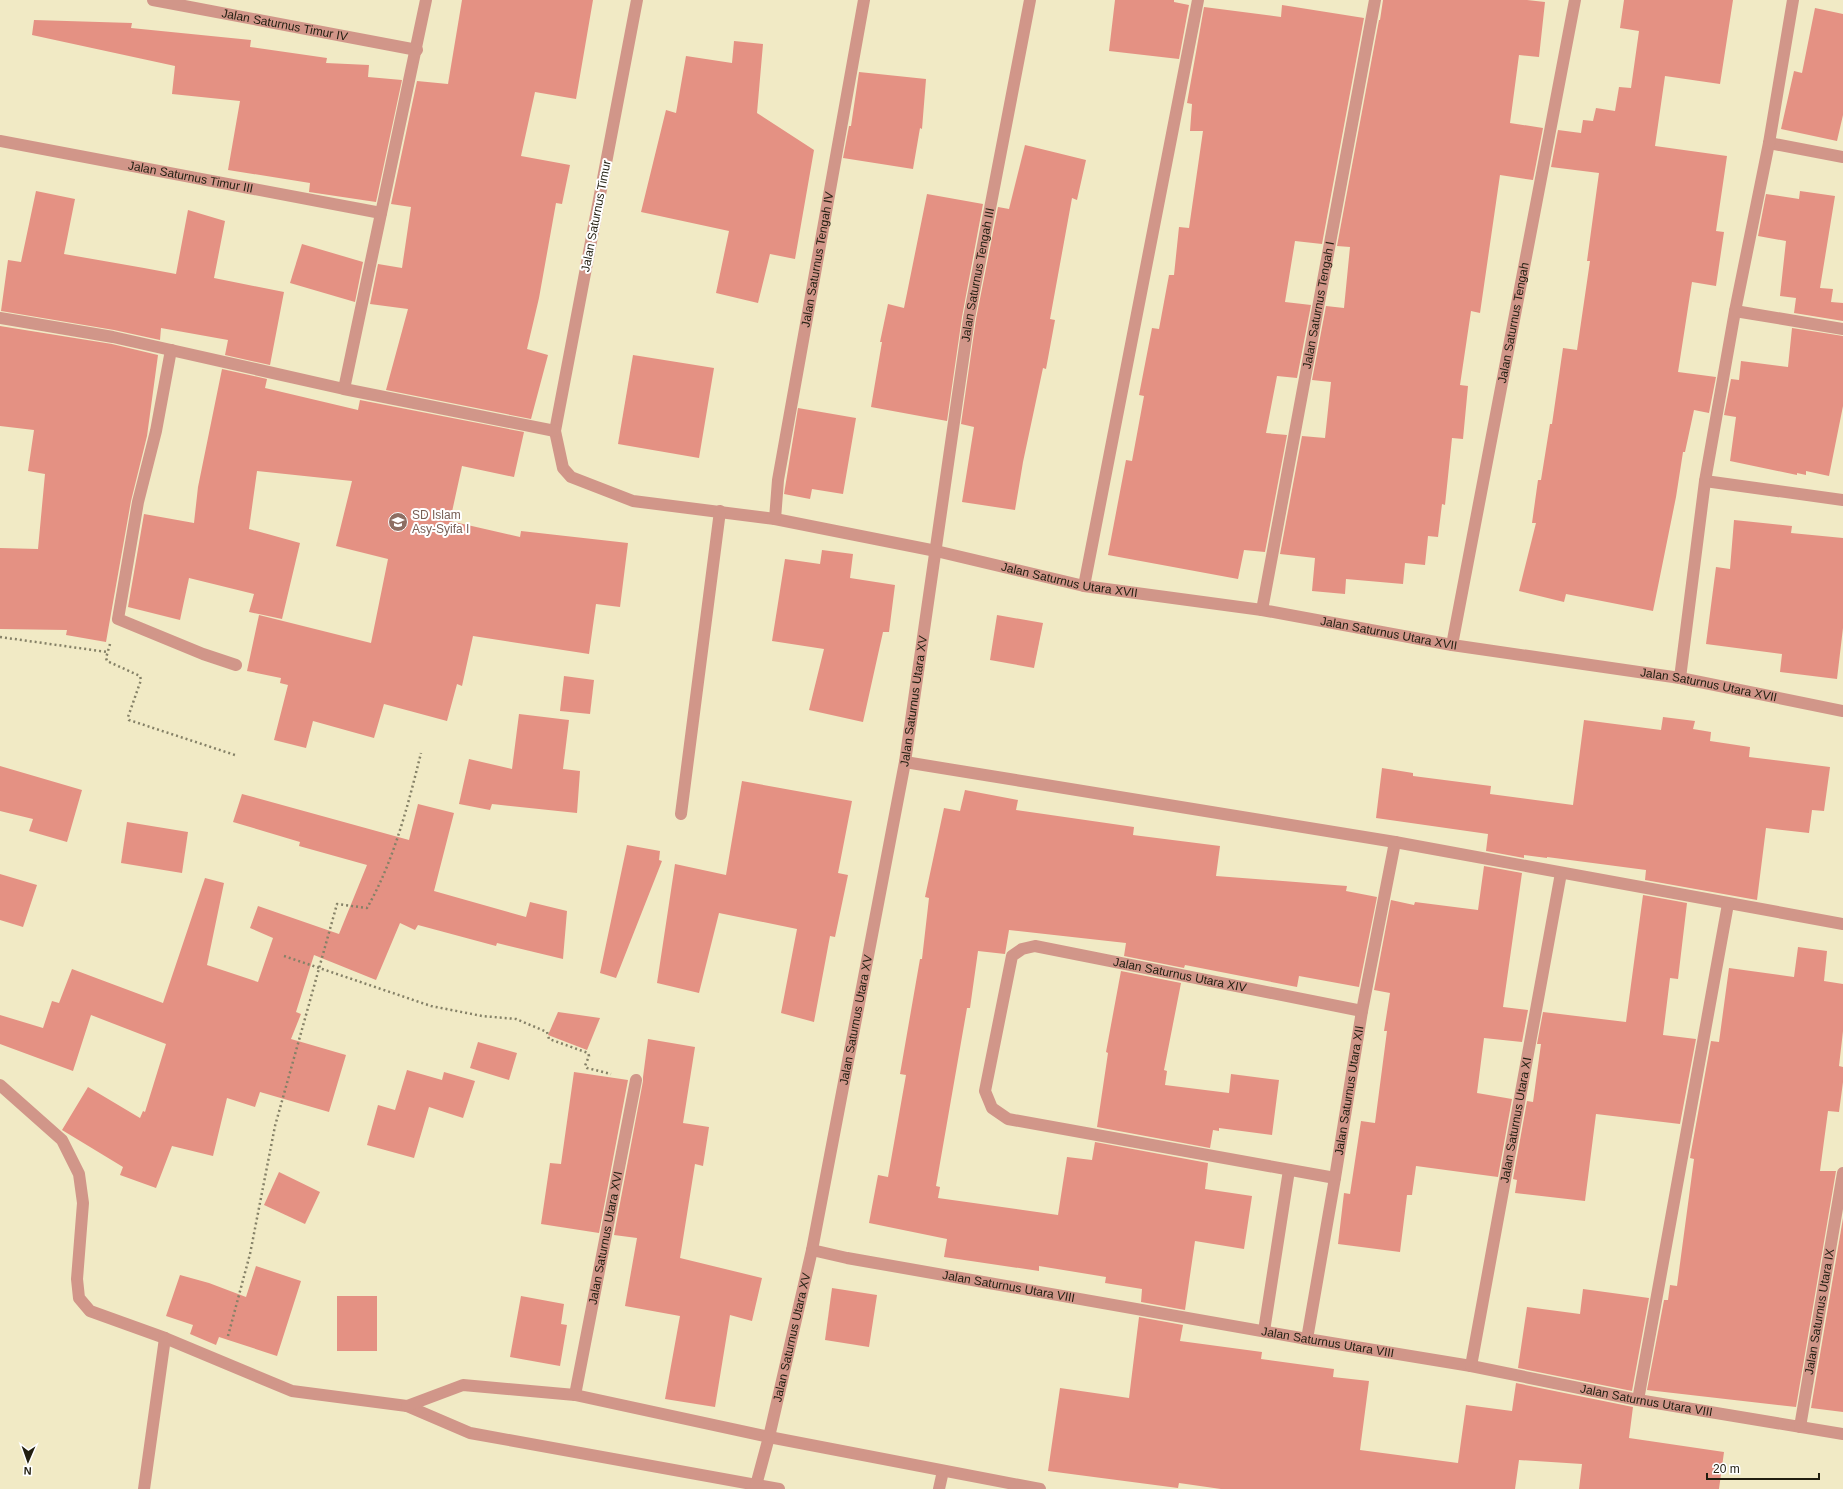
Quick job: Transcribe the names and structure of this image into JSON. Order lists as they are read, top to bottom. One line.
{"streets":{"street":["Jalan Saturnus Timur IV","Jalan Saturnus Timur III","Jalan Saturnus Timur","Jalan Saturnus Tengah IV","Jalan Saturnus Tengah III","Jalan Saturnus Tengah I","Jalan Saturnus Tengah","Jalan Saturnus Utara XVII","Jalan Saturnus Utara XV","Jalan Saturnus Utara XIV","Jalan Saturnus Utara XII","Jalan Saturnus Utara XI","Jalan Saturnus Utara XVI","Jalan Saturnus Utara VIII","Jalan Saturnus Utara IX"]},"crossings":[["Jalan Saturnus Timur","Jalan Saturnus Utara XVII"],["Jalan Saturnus Tengah IV","Jalan Saturnus Utara XVII"],["Jalan Saturnus Tengah III","Jalan Saturnus Utara XVII"],["Jalan Saturnus Tengah III","Jalan Saturnus Utara XV"],["Jalan Saturnus Tengah I","Jalan Saturnus Utara XVII"],["Jalan Saturnus Tengah","Jalan Saturnus Utara XVII"],["Jalan Saturnus Utara XVII","Jalan Saturnus Utara XV"],["Jalan Saturnus Utara XV","Jalan Saturnus Utara VIII"],["Jalan Saturnus Utara XIV","Jalan Saturnus Utara XII"],["Jalan Saturnus Utara XII","Jalan Saturnus Utara VIII"],["Jalan Saturnus Utara XI","Jalan Saturnus Utara VIII"],["Jalan Saturnus Utara VIII","Jalan Saturnus Utara IX"]],"places":{"school or university":["SD Islam Asy-Syifa I"]},"scale_bar":"20 m","north":"bottom"}
